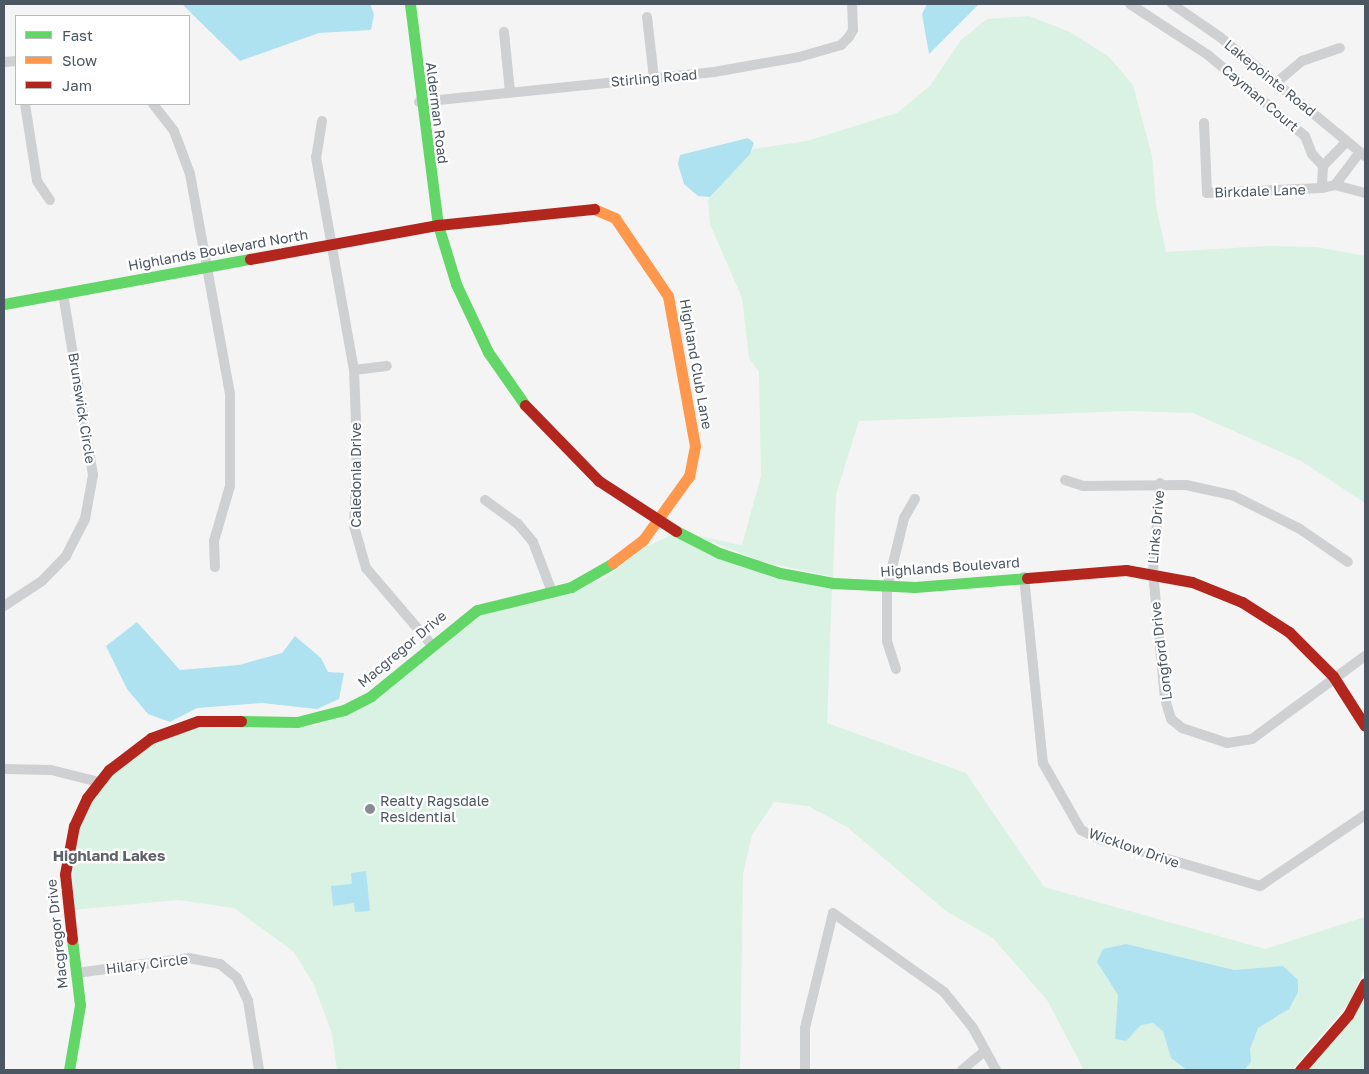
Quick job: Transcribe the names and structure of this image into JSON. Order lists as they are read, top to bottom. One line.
{"streets":{"street":["Stirling Road","Lakepointe Road","Cayman Court","Alderman Road","Birkdale Lane","Highlands Boulevard North","Highland Club Lane","Brunswick Circle","Caledonia Drive","Links Drive","Highlands Boulevard","Macgregor Drive","Longford Drive","Wicklow Drive","Hilary Circle"]},"crossings":[["Stirling Road","Alderman Road"],["Alderman Road","Highlands Boulevard North"],["Alderman Road","Highland Club Lane"],["Alderman Road","Highlands Boulevard"],["Highlands Boulevard North","Highland Club Lane"],["Highlands Boulevard North","Brunswick Circle"],["Highlands Boulevard North","Caledonia Drive"],["Highlands Boulevard North","Highlands Boulevard"],["Highland Club Lane","Highlands Boulevard"],["Highland Club Lane","Macgregor Drive"],["Caledonia Drive","Macgregor Drive"],["Links Drive","Highlands Boulevard"],["Links Drive","Longford Drive"],["Highlands Boulevard","Macgregor Drive"],["Highlands Boulevard","Longford Drive"],["Highlands Boulevard","Wicklow Drive"],["Macgregor Drive","Hilary Circle"]],"districts":["Highland Lakes"],"places":["Realty Ragsdale Residential"],"legend":["Fast","Slow","Jam"]}
